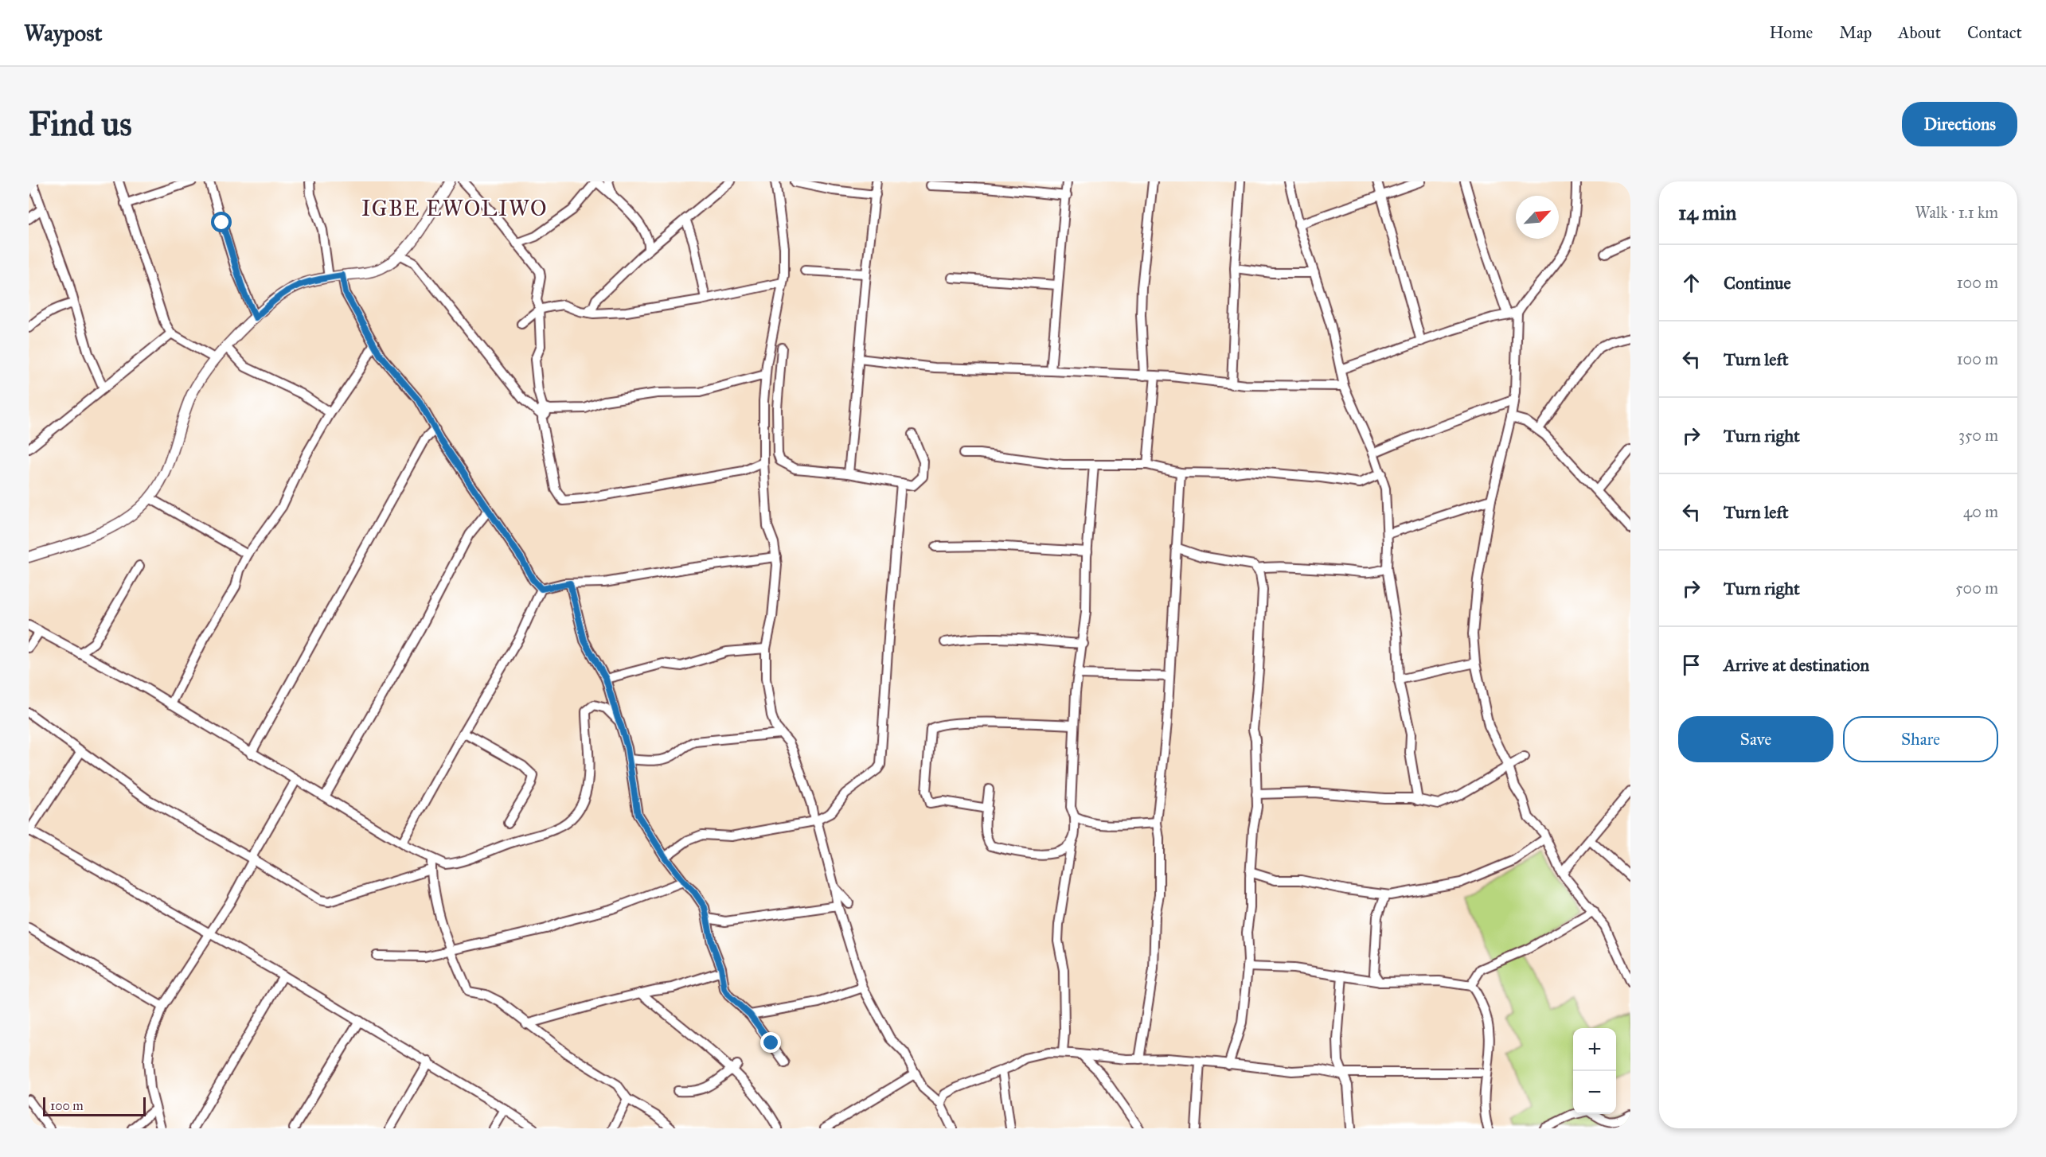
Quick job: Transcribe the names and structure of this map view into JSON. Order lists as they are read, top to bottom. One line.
{"districts":["IGBE EWOLIWO"],"scale_bar":"100 m","north":"top right","page":{"header":"Waypost","nav":["Home","Map","About","Contact"],"buttons":["Directions",["Save","Share"]],"title":"Find us","heading":["14 min","Walk · 1.1 km"],"list":[["Continue","100 m"],["Turn left","100 m"],["Turn right","350 m"],["Turn left","40 m"],["Turn right","500 m"],"Arrive at destination"],"map_buttons":["+","−"],"scale":"100 m"}}
